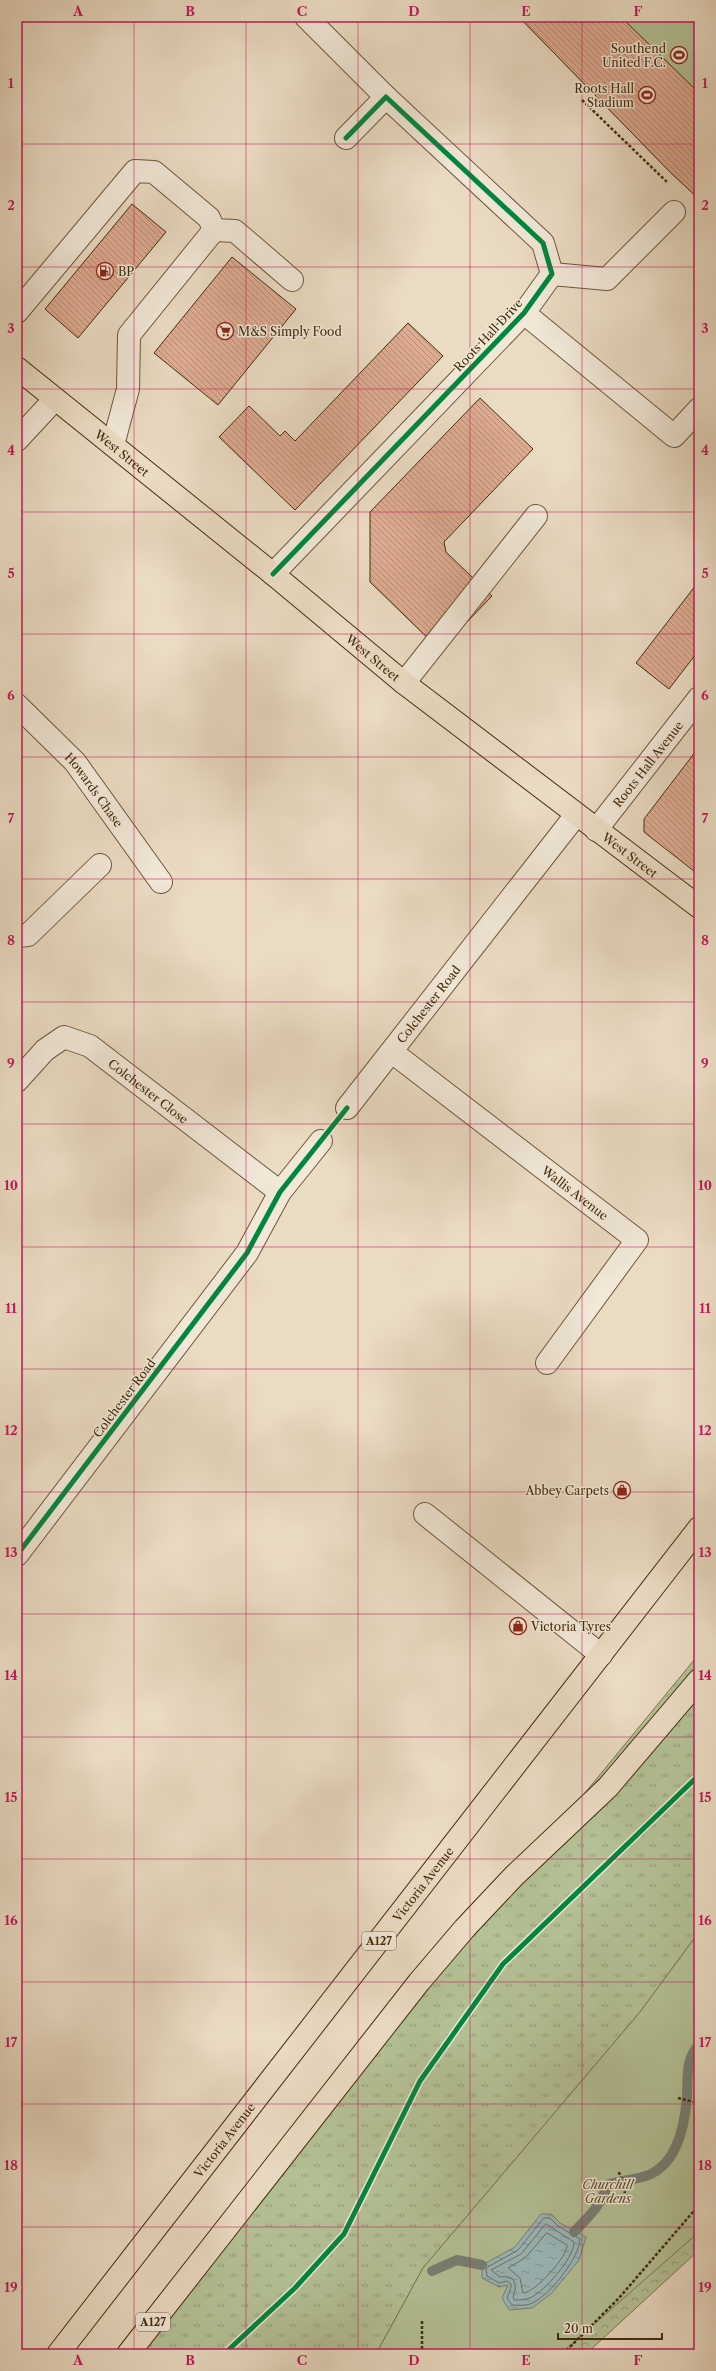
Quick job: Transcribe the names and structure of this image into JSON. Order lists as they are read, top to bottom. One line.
{"streets":{"main road":["West Street","Victoria Avenue","A127"],"street":["Roots Hall Drive","Roots Hall Avenue","Howards Chase","Colchester Road","Colchester Close","Wallis Avenue"]},"crossings":[["Roots Hall Drive","West Street"],["West Street","Roots Hall Avenue"],["West Street","Colchester Road"],["Colchester Road","Colchester Close"],["Colchester Road","Wallis Avenue"]],"parks":["Churchill Gardens"],"places":{"sports":["Southend United F.C.","Roots Hall Stadium"],"fuel station":["BP"],"supermarket":["M&S Simply Food"],"shop":["Abbey Carpets","Victoria Tyres"]},"scale_bar":"20 m","grid":{"columns":["A","B","C","D","E","F"],"rows":["1","2","3","4","5","6","7","8","9","10","11","12","13","14","15","16","17","18","19"]}}
